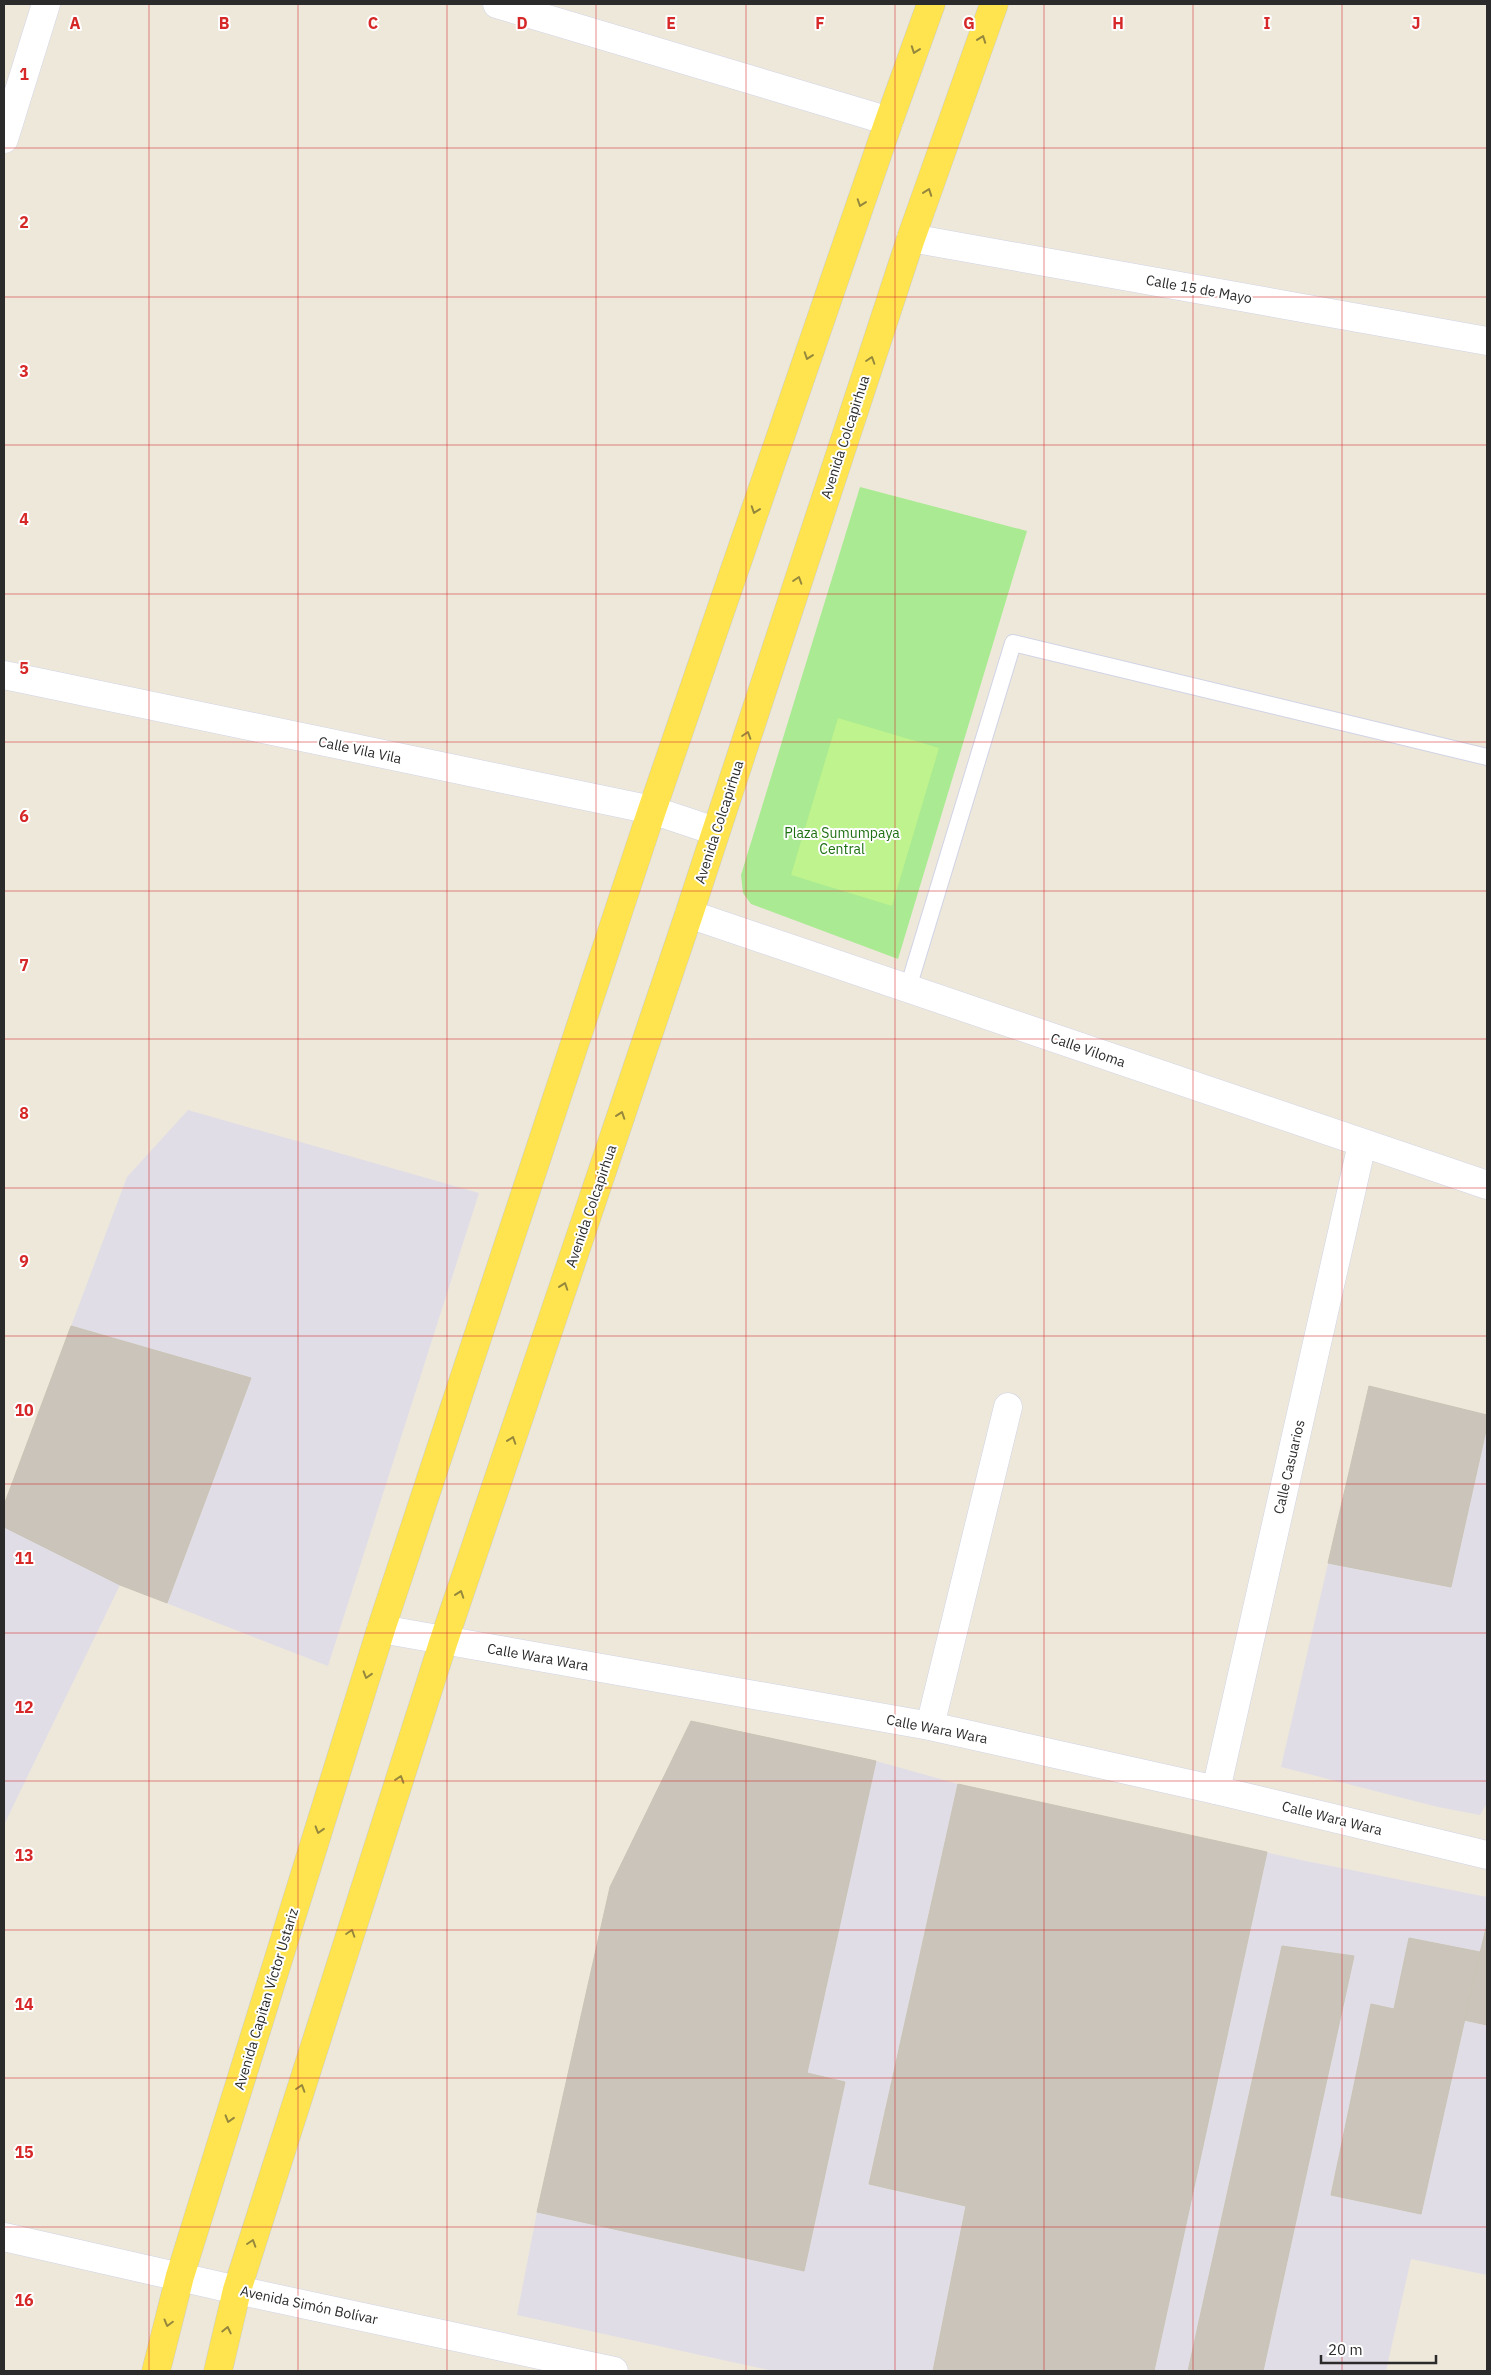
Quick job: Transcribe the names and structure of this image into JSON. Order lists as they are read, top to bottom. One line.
{"streets":{"main road":["Avenida Colcapirhua","Avenida Capitan Víctor Ustariz"],"street":["Calle 15 de Mayo","Calle Vila Vila","Calle Viloma","Calle Casuarios","Calle Wara Wara","Avenida Simón Bolívar"]},"crossings":[["Calle 15 de Mayo","Avenida Colcapirhua"],["Avenida Colcapirhua","Calle Vila Vila"],["Avenida Colcapirhua","Calle Viloma"],["Avenida Colcapirhua","Calle Wara Wara"],["Calle Viloma","Calle Casuarios"],["Calle Casuarios","Calle Wara Wara"],["Calle Wara Wara","Avenida Capitan Víctor Ustariz"],["Avenida Capitan Víctor Ustariz","Avenida Simón Bolívar"]],"parks":["Plaza Sumumpaya Central"],"scale_bar":"20 m","grid":{"columns":["A","B","C","D","E","F","G","H","I","J"],"rows":["1","2","3","4","5","6","7","8","9","10","11","12","13","14","15","16"]}}
